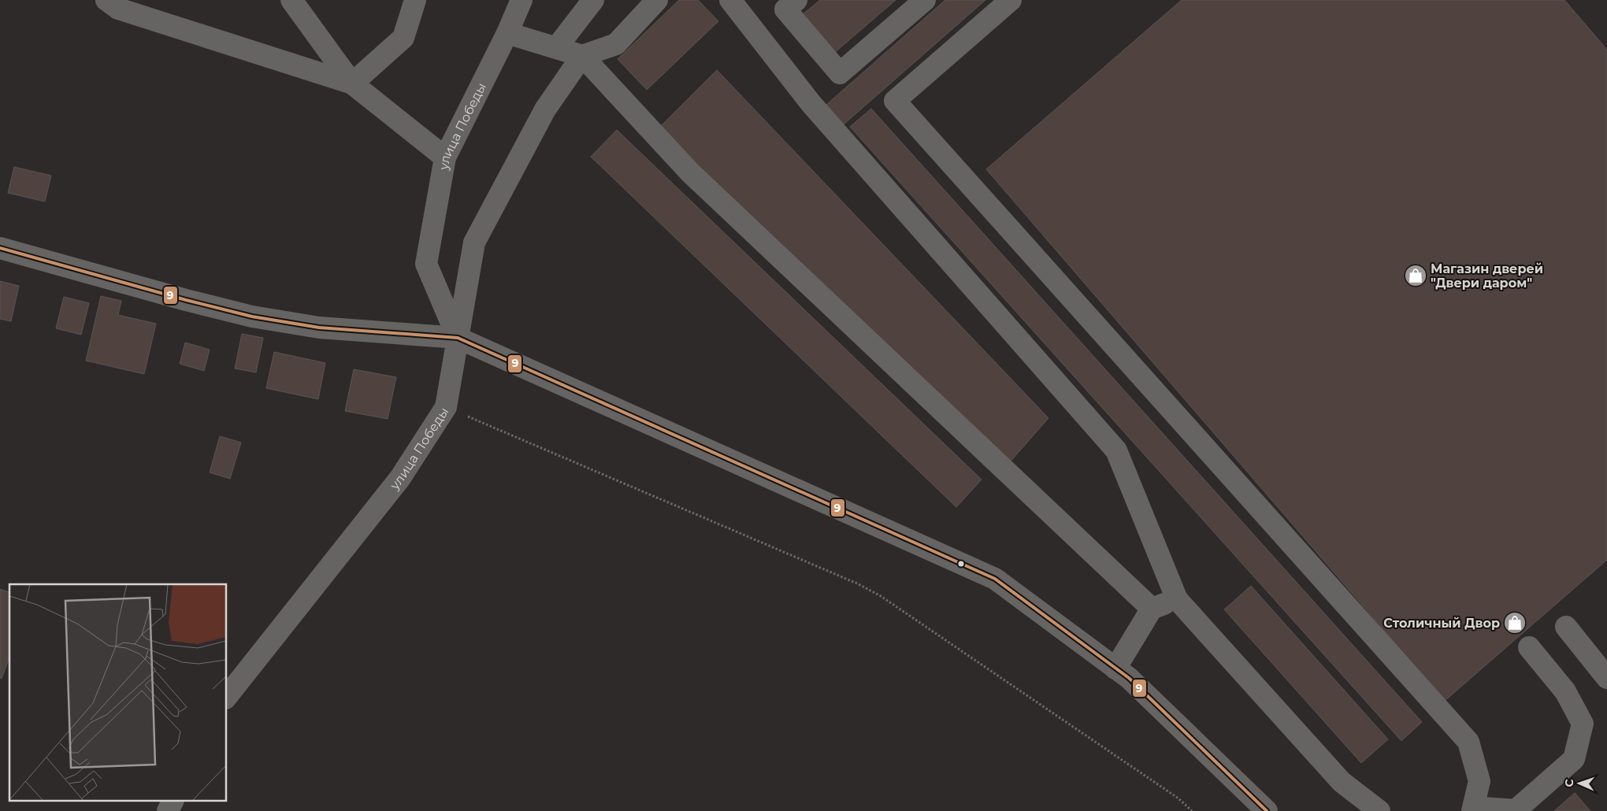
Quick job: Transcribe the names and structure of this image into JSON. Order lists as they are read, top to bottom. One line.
{"streets":{"street":["улица Победы"]},"places":{"shop":["Магазин дверей \"Двери даром\"","Столичный Двор"]},"lines":["transit line 9"],"north":"left"}
